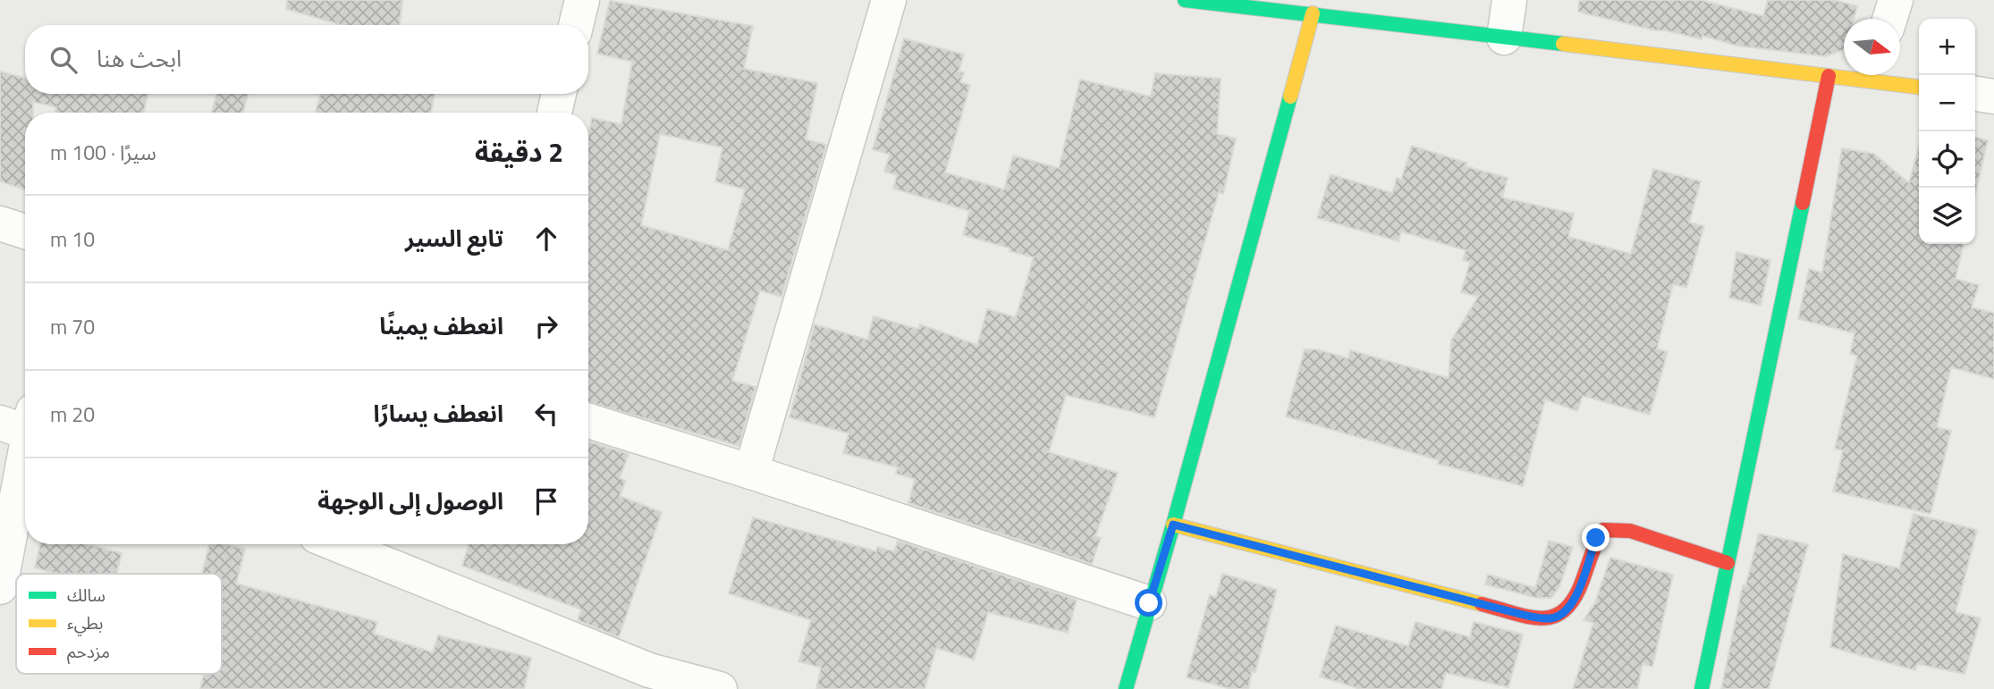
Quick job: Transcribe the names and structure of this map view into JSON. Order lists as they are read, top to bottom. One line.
{"legend":["سالك","بطيء","مزدحم"],"north":"right","page":{"map_buttons":["+","−"],"search":"ابحث هنا","heading":["2 دقيقة","سيرًا · 100 m"],"list":[["تابع السير","10 m"],["انعطف يمينًا","70 m"],["انعطف يسارًا","20 m"],"الوصول إلى الوجهة"]}}
